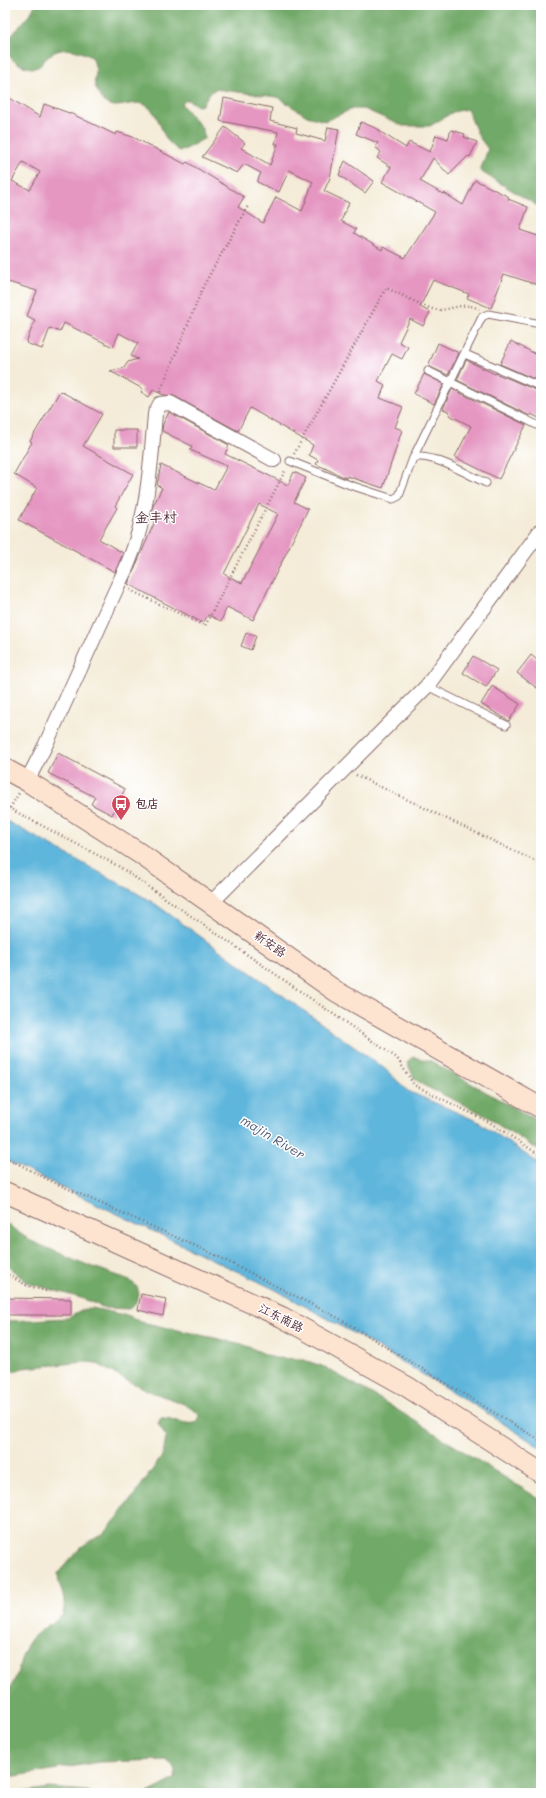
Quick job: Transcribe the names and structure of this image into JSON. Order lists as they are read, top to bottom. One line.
{"streets":{"main road":["新安路","江东南路"]},"districts":["金丰村"],"water":["majin River"],"places":{"bus stop":["包店"]}}
